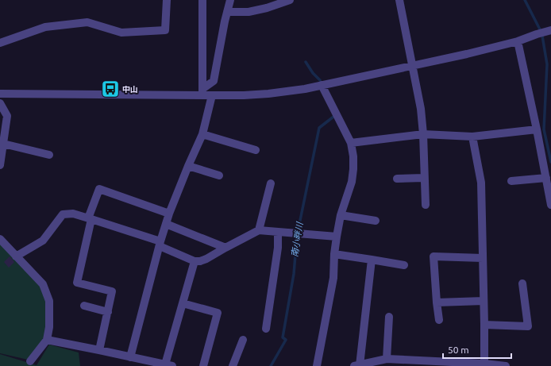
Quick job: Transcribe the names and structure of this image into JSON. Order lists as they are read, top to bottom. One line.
{"water":["南小畔川"],"places":{"bus stop":["中山"]},"scale_bar":"50 m"}
